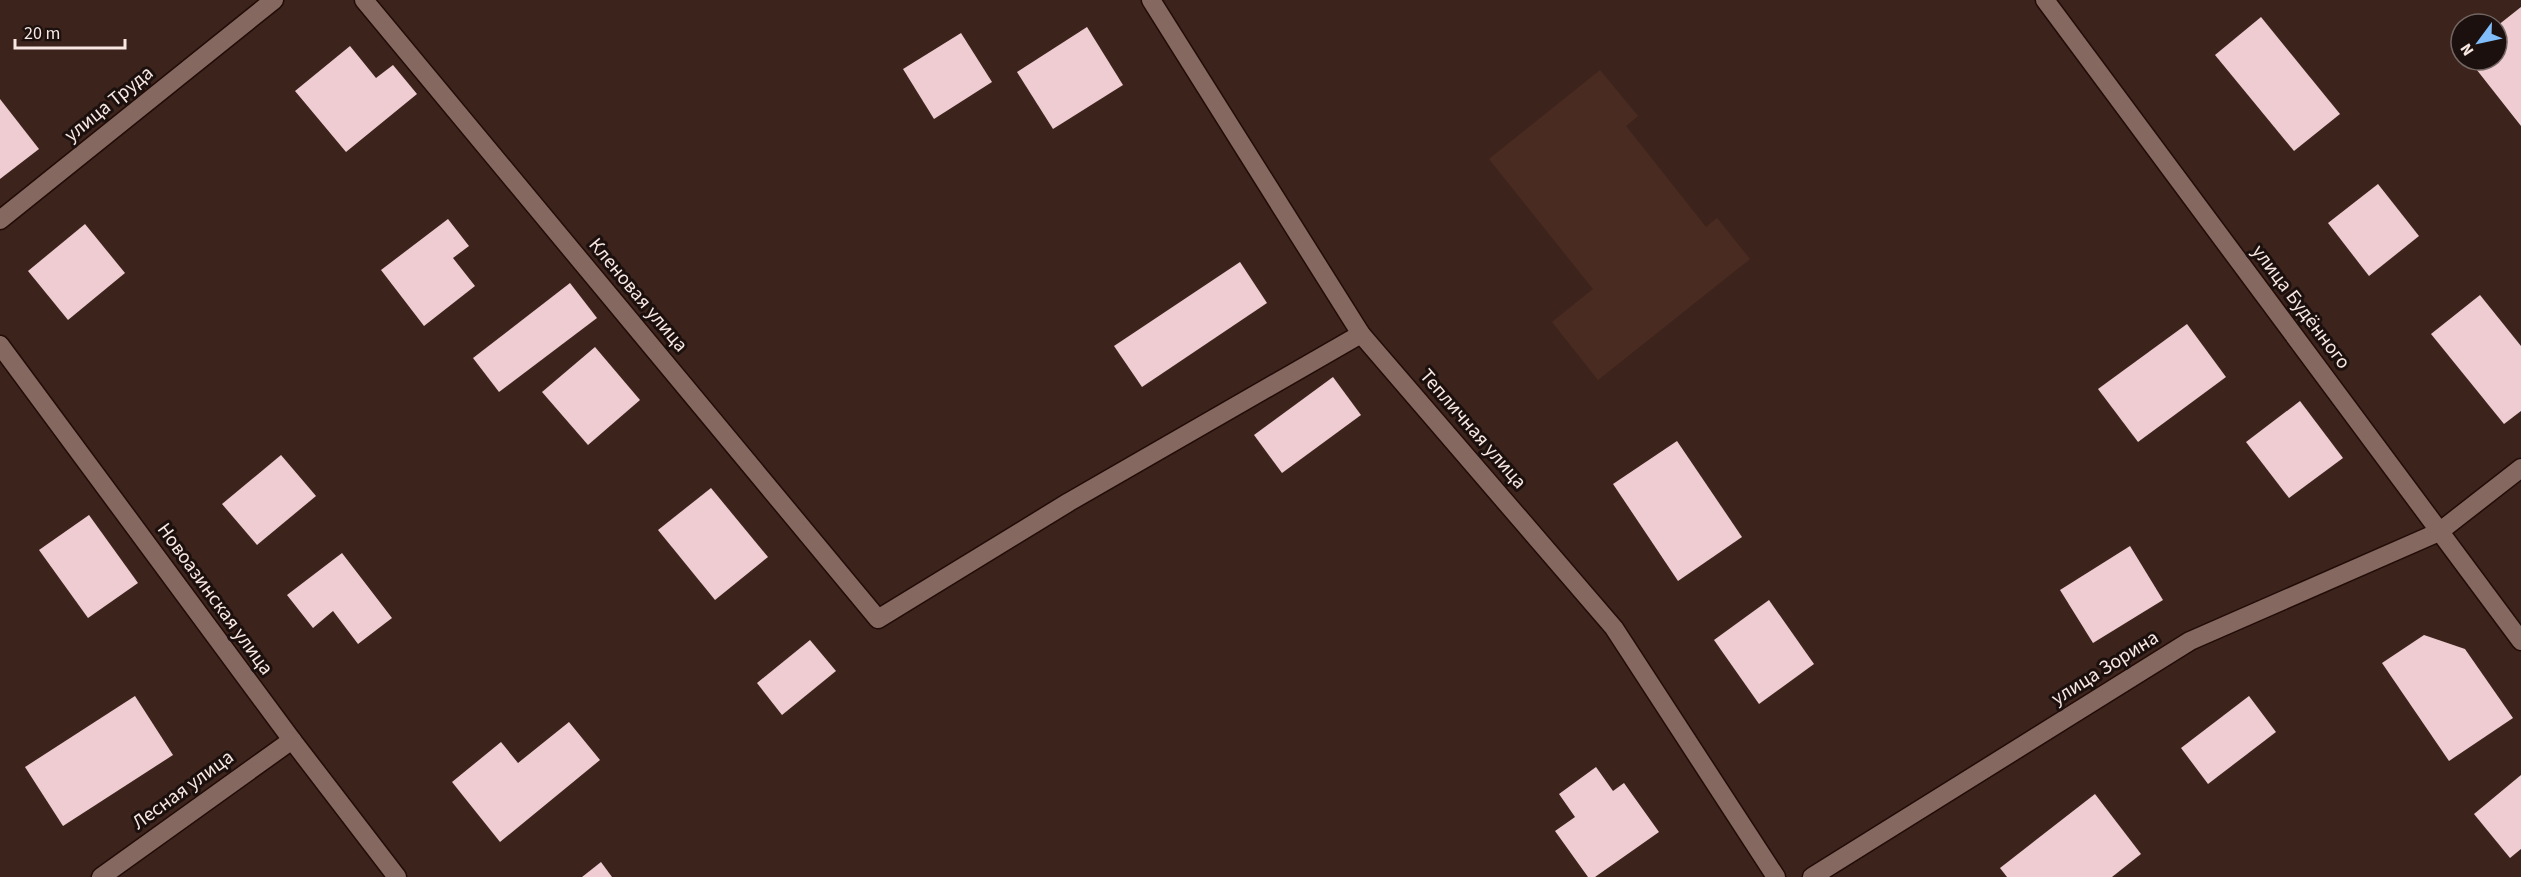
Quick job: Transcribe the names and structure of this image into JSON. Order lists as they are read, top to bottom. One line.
{"streets":{"street":["улица Труда","Кленовая улица","улица Будённого","Тепличная улица","Новоазинская улица","улица Зорина","Лесная улица"]},"crossings":[["Кленовая улица","Тепличная улица"],["улица Будённого","улица Зорина"],["Новоазинская улица","Лесная улица"]],"scale_bar":"20 m","north":"bottom left"}
